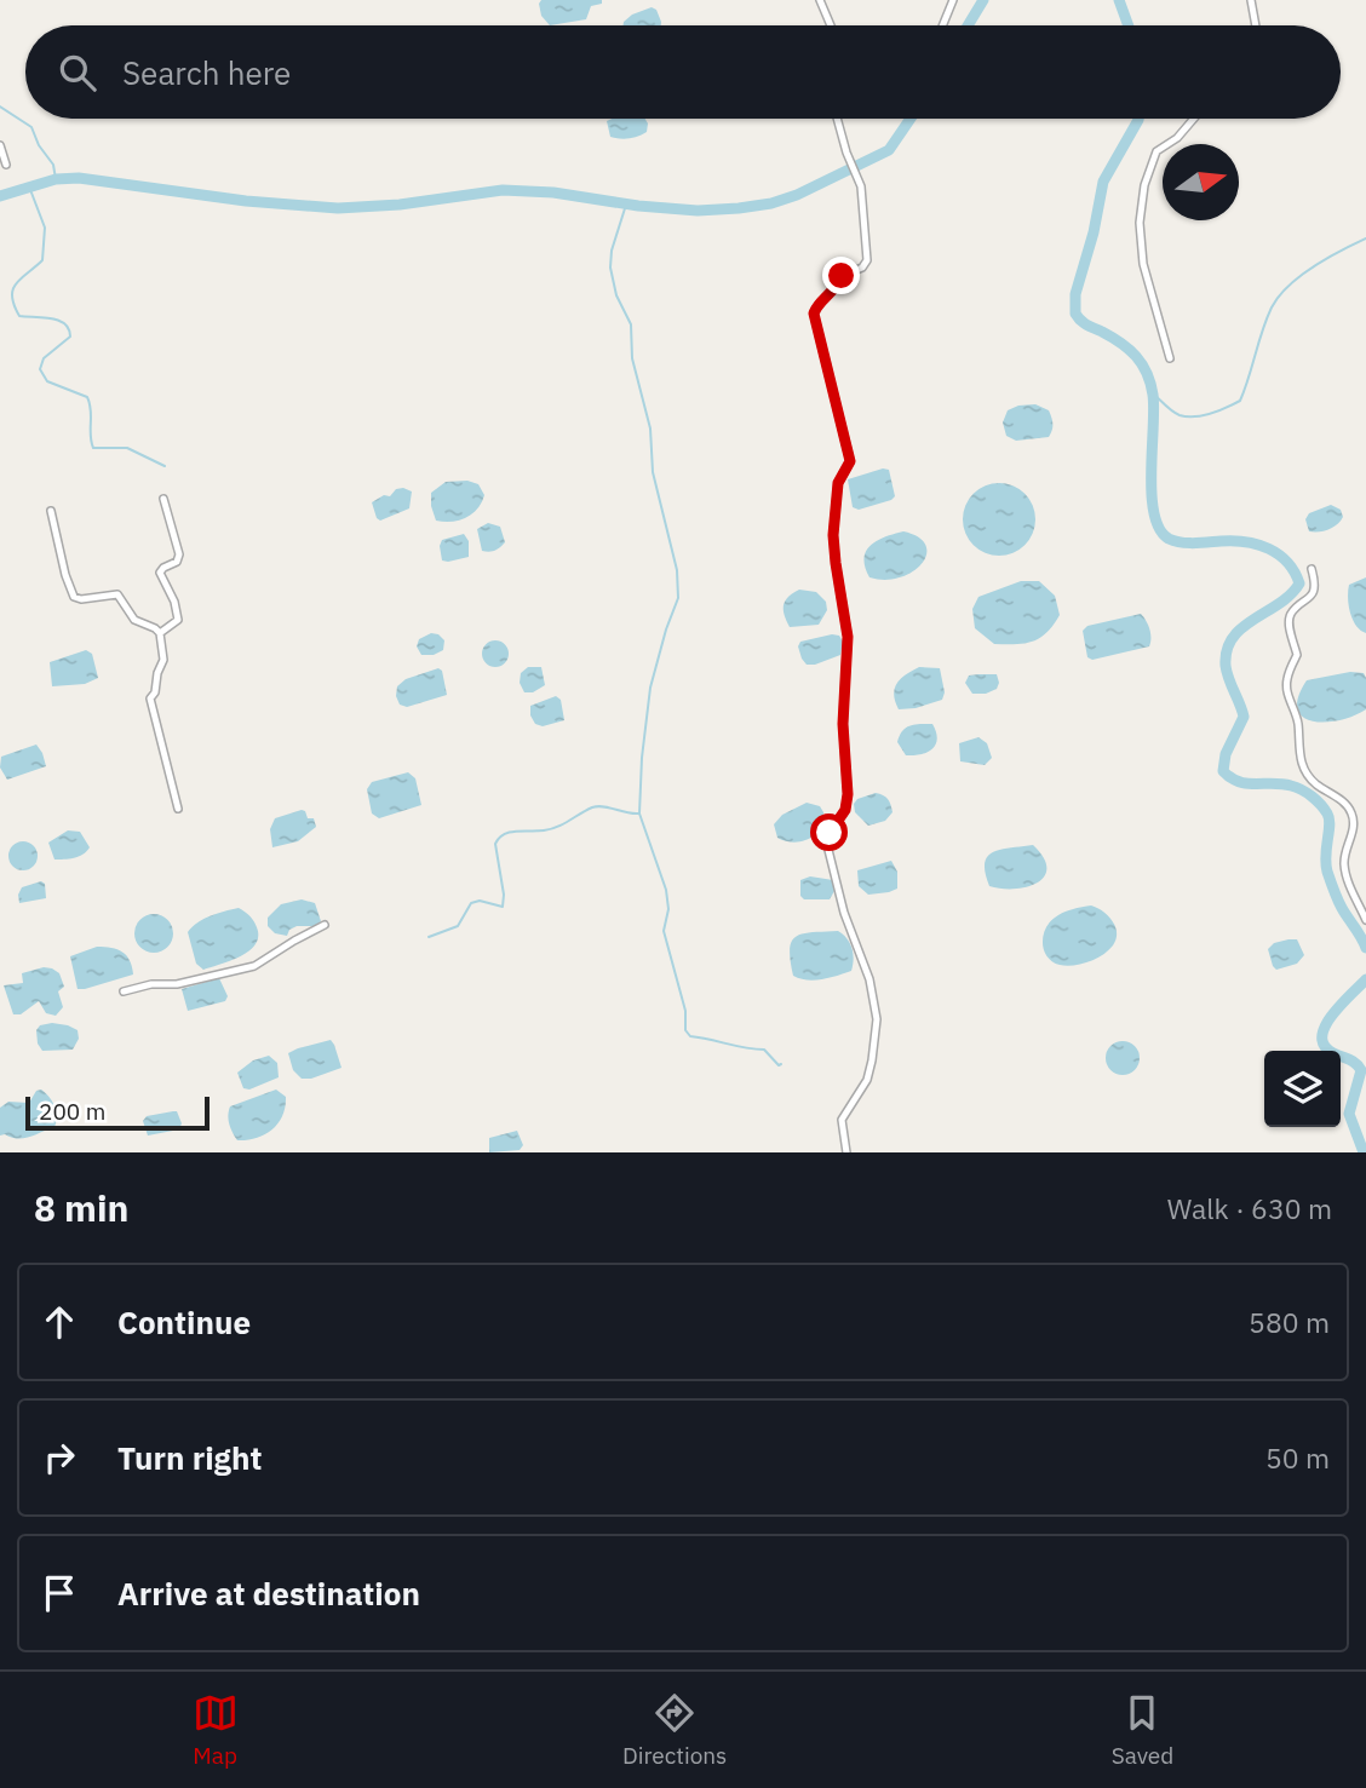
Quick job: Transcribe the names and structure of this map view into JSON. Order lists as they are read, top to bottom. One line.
{"scale_bar":"200 m","north":"right","page":{"search":"Search here","scale":"200 m","heading":["8 min","Walk · 630 m"],"list":[["Continue","580 m"],["Turn right","50 m"],"Arrive at destination"],"nav":["Map","Directions","Saved"]}}
